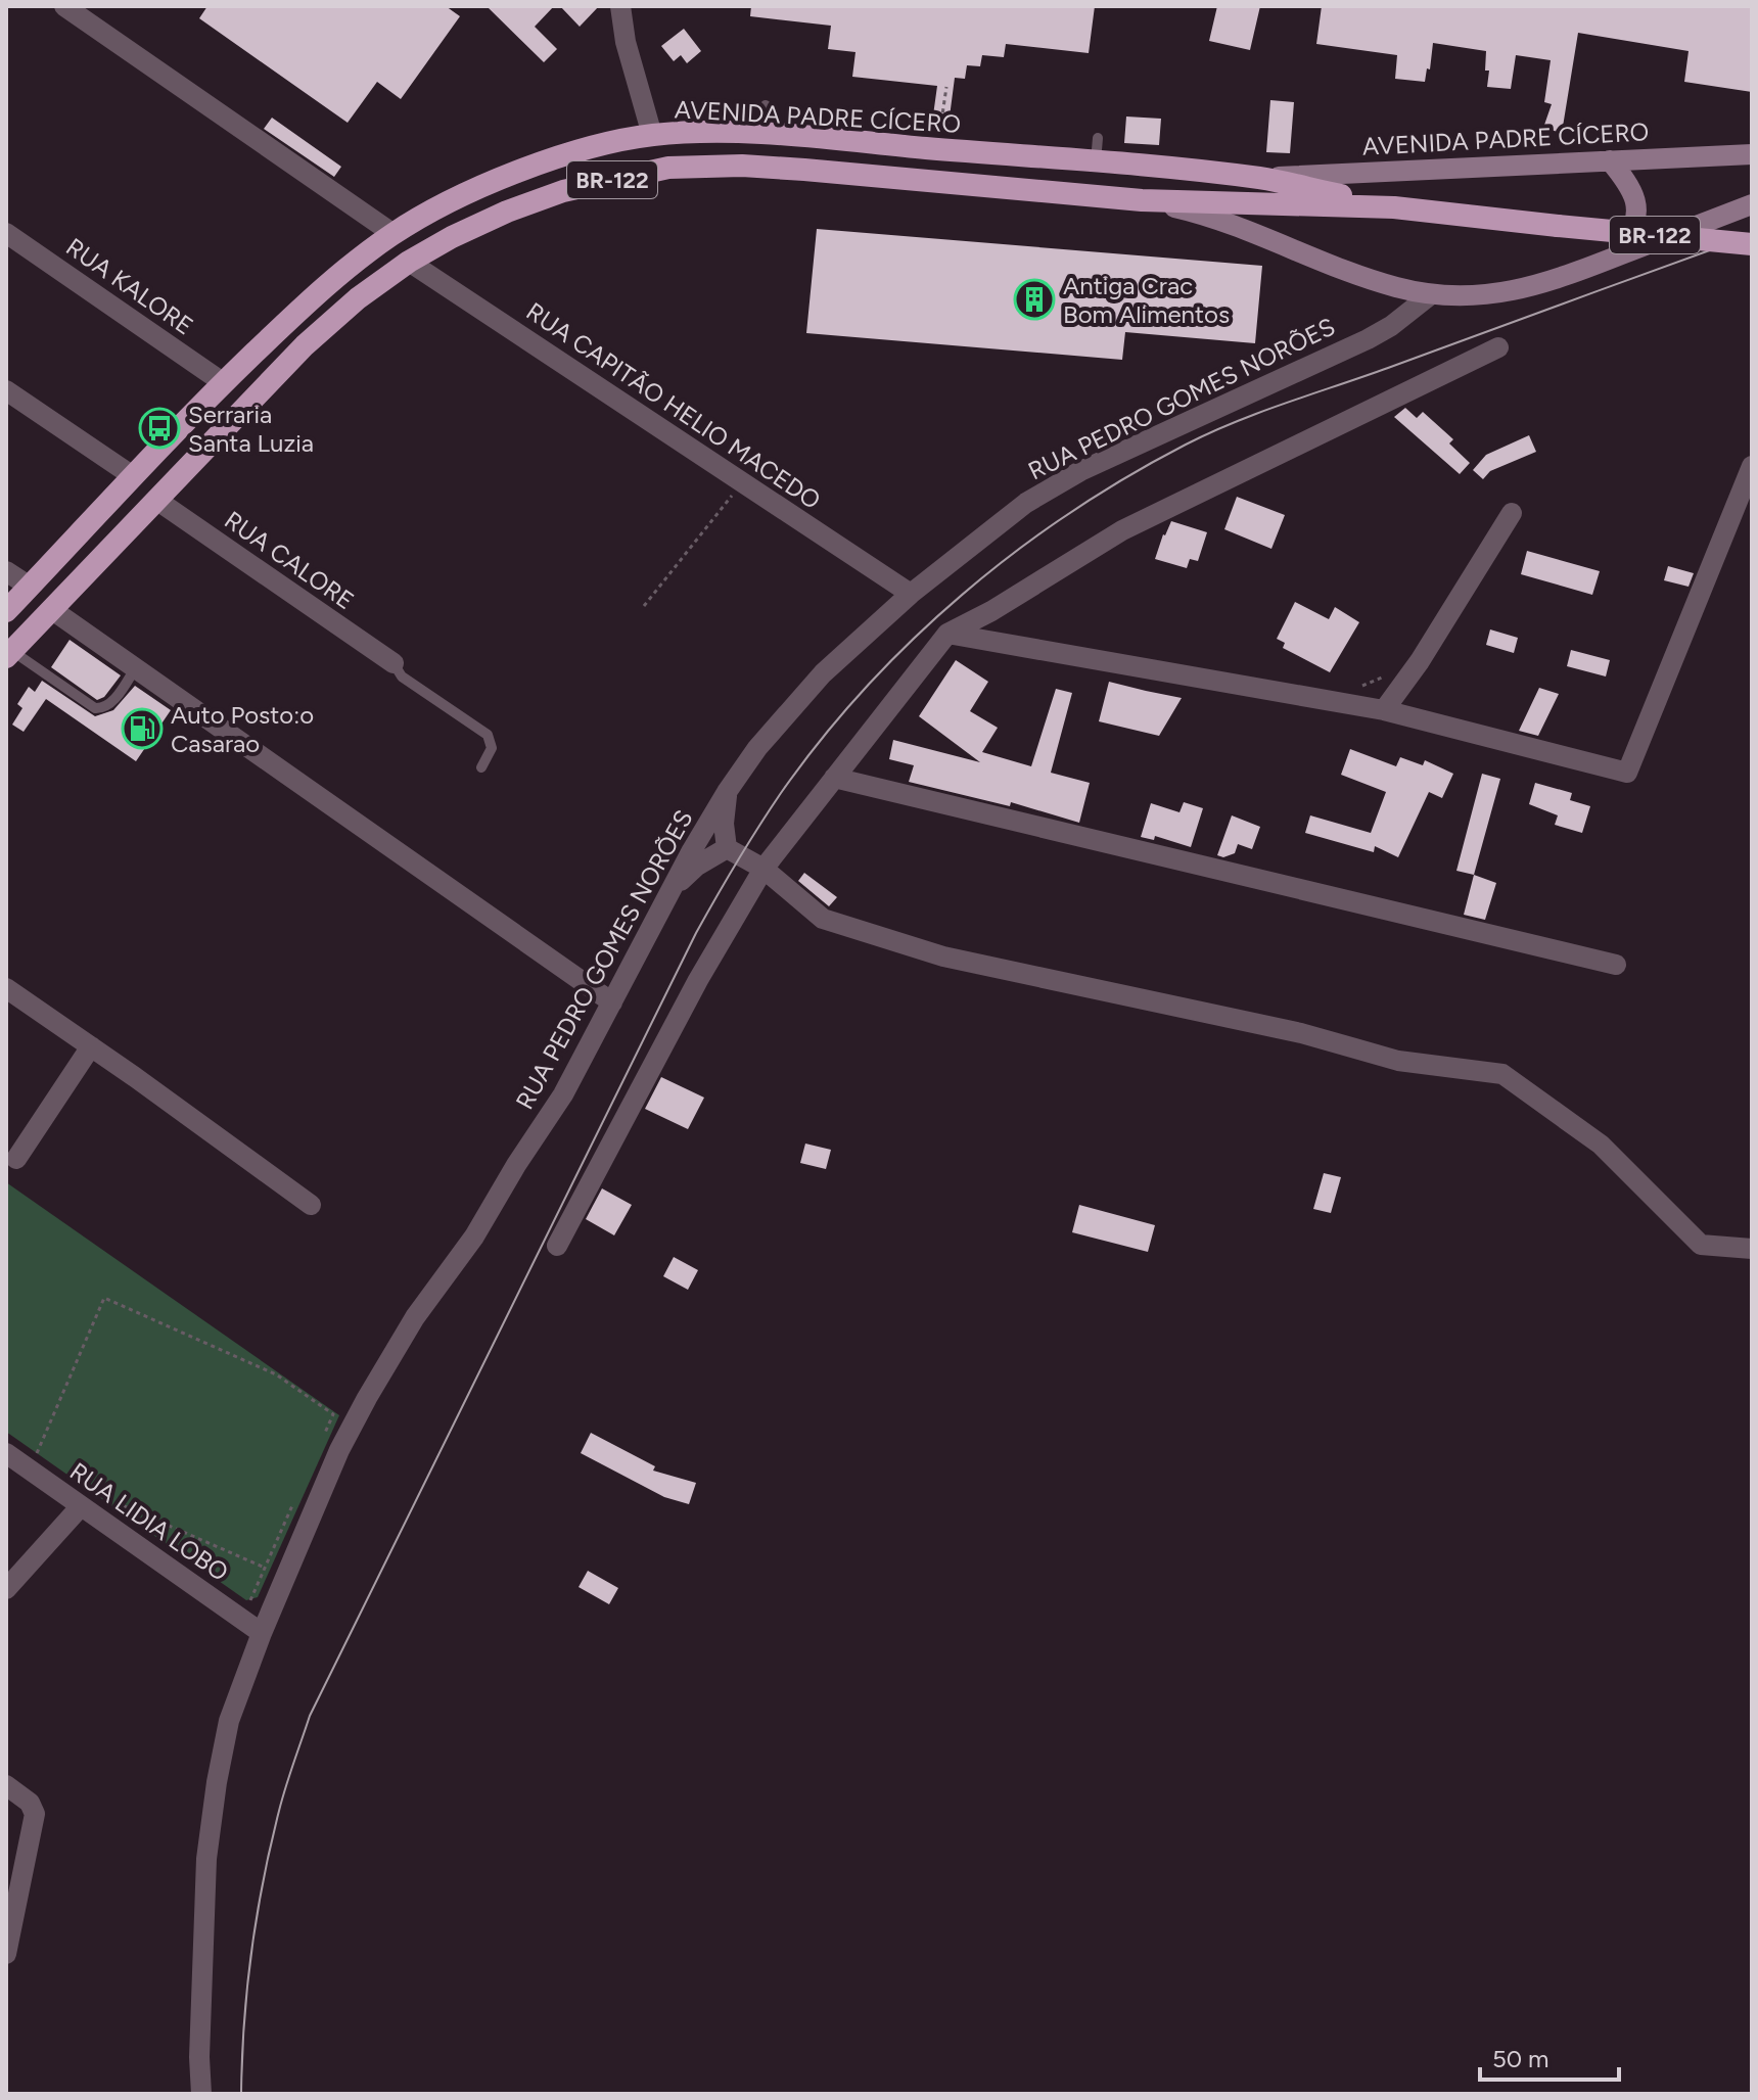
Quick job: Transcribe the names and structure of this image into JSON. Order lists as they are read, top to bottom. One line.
{"streets":{"highway":["AVENIDA PADRE CÍCERO","BR-122"],"street":["RUA KALORE","RUA PEDRO GOMES NORÕES","RUA CAPITÃO HELIO MACEDO","RUA CALORE","RUA LIDIA LOBO"]},"crossings":[["AVENIDA PADRE CÍCERO","RUA KALORE"],["AVENIDA PADRE CÍCERO","RUA PEDRO GOMES NORÕES"],["AVENIDA PADRE CÍCERO","RUA CAPITÃO HELIO MACEDO"],["AVENIDA PADRE CÍCERO","RUA CALORE"],["RUA PEDRO GOMES NORÕES","RUA CAPITÃO HELIO MACEDO"],["RUA PEDRO GOMES NORÕES","RUA LIDIA LOBO"]],"places":{"building":["Antiga Crac Bom Alimentos"],"bus stop":["Serraria Santa Luzia"],"fuel station":["Auto Posto:o Casarao"]},"scale_bar":"50 m"}
